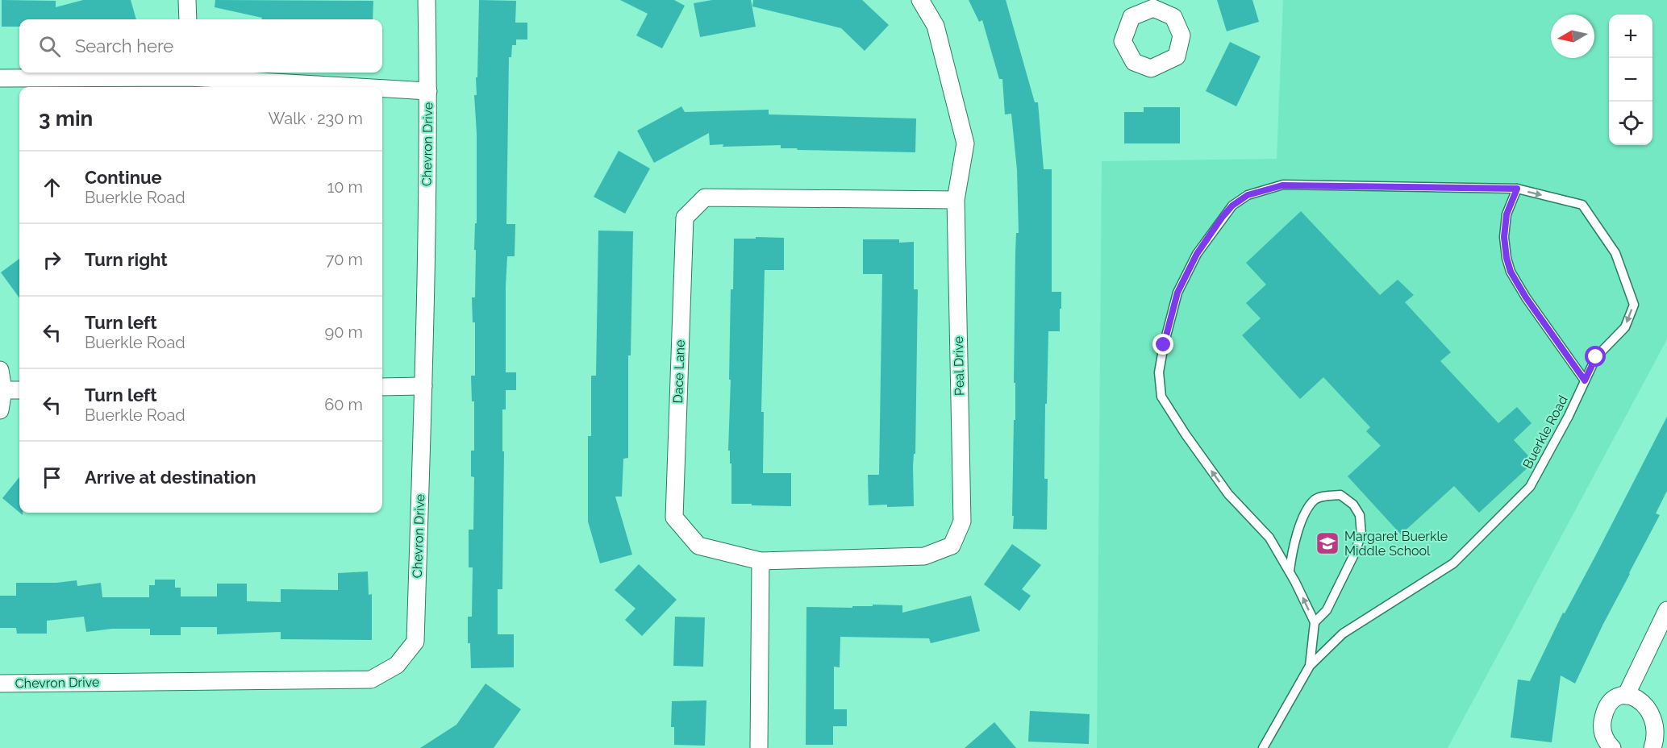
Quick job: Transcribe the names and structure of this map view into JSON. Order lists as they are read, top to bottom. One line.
{"streets":{"street":["Chevron Drive","Peal Drive","Dace Lane"],"lane":["Buerkle Road"]},"crossings":[["Peal Drive","Dace Lane"]],"places":{"school or university":["Margaret Buerkle Middle School"]},"north":"left","page":{"map_buttons":["+","−"],"search":"Search here","heading":["3 min","Walk · 230 m"],"list":[["Continue","Buerkle Road","10 m"],["Turn right","70 m"],["Turn left","Buerkle Road","90 m"],["Turn left","Buerkle Road","60 m"],"Arrive at destination"]}}
